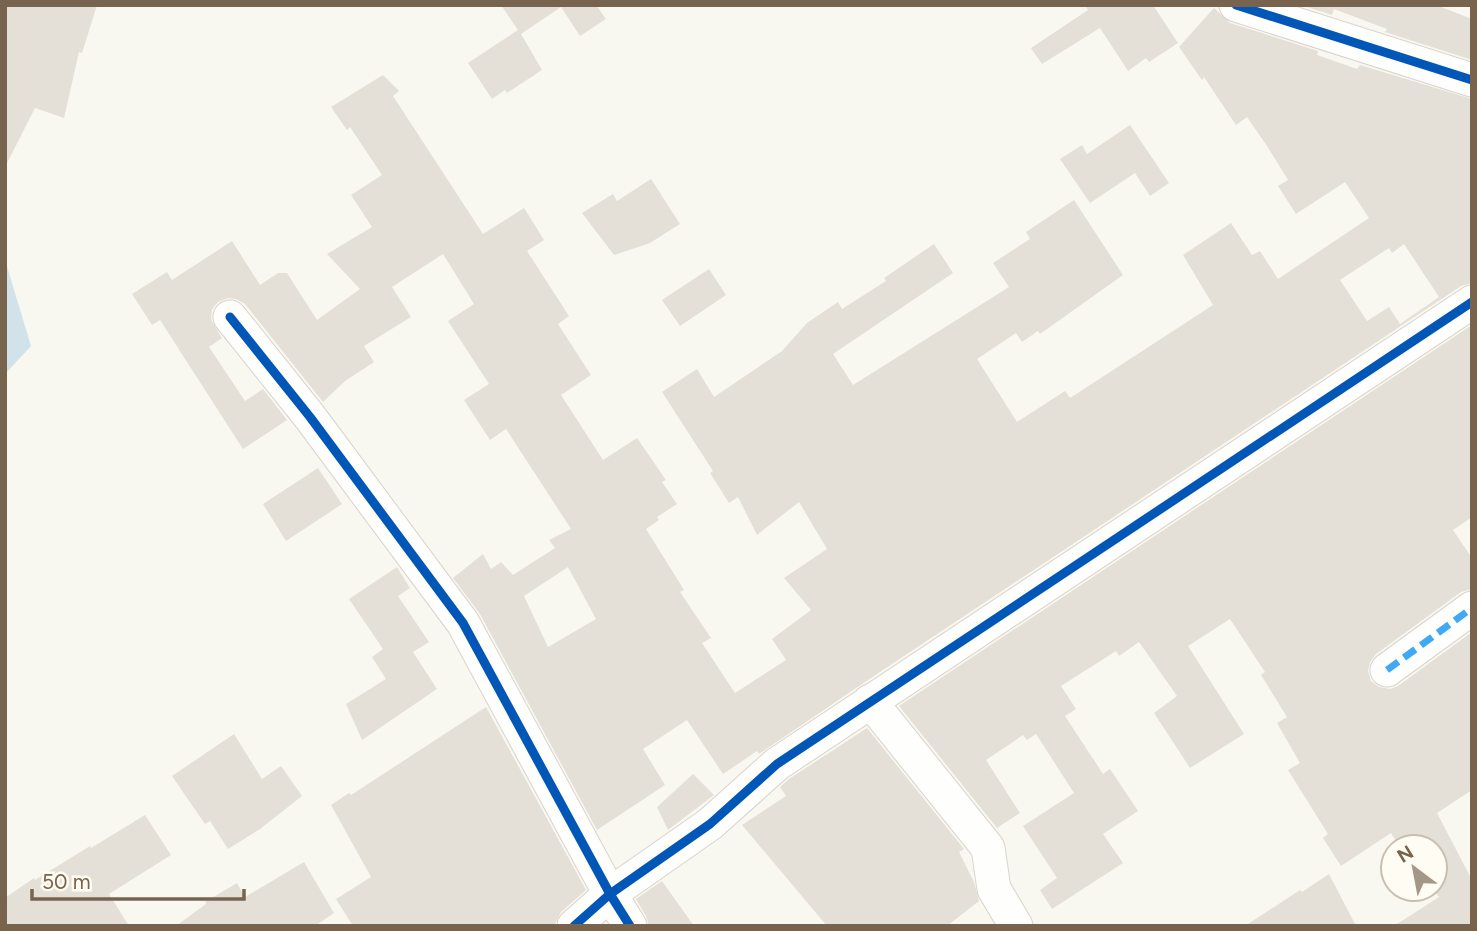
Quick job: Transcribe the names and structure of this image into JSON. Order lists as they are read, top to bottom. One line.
{"scale_bar":"50 m","north":"top left"}
